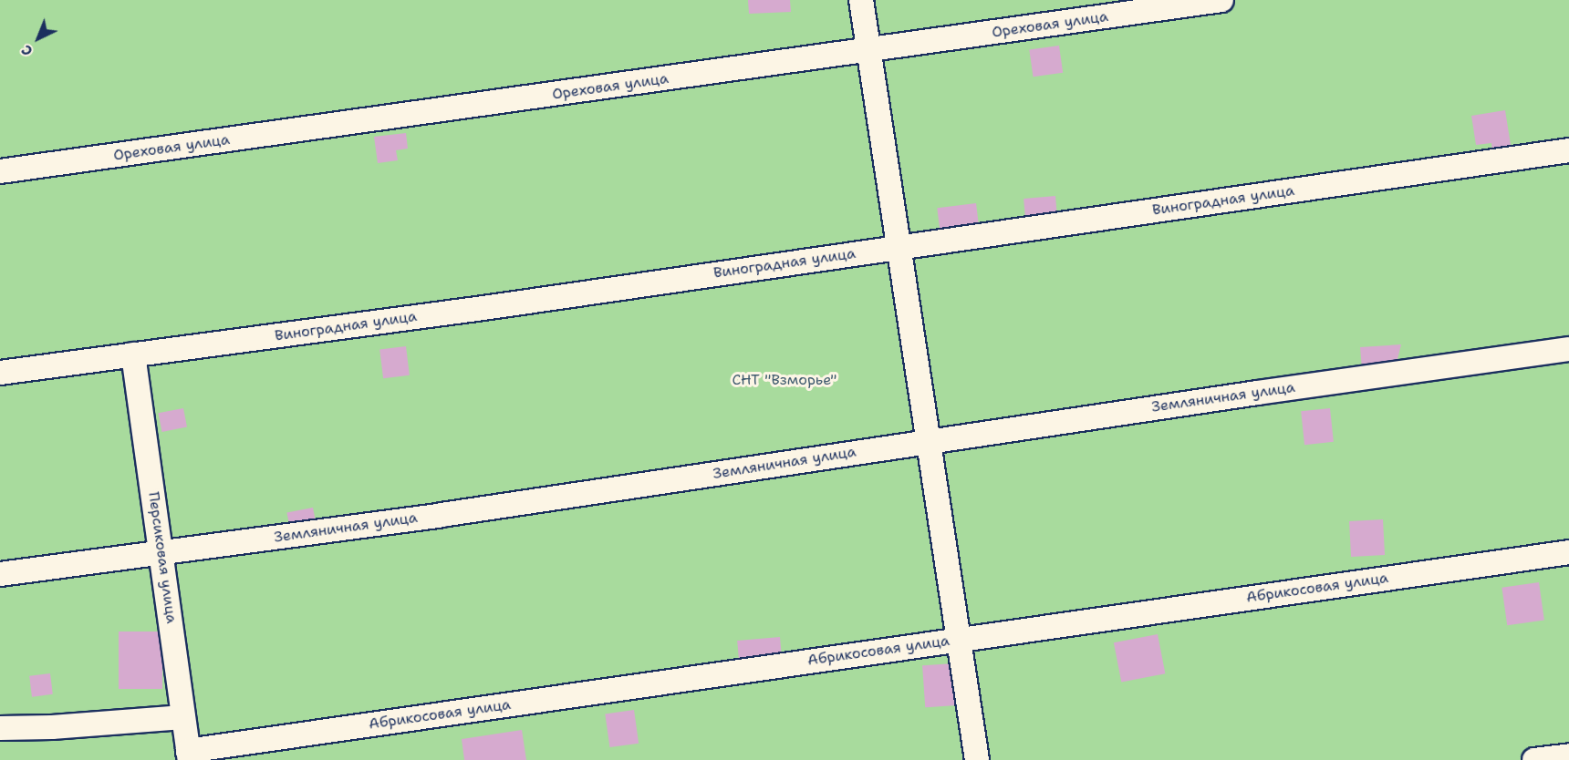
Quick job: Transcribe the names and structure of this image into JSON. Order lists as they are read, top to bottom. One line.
{"streets":{"street":["Ореховая улица","Виноградная улица","Земляничная улица","Персиковая улица","Абрикосовая улица"]},"crossings":[["Виноградная улица","Персиковая улица"],["Земляничная улица","Персиковая улица"],["Персиковая улица","Абрикосовая улица"]],"parks":["СНТ \"Взморье\""],"north":"bottom left"}
